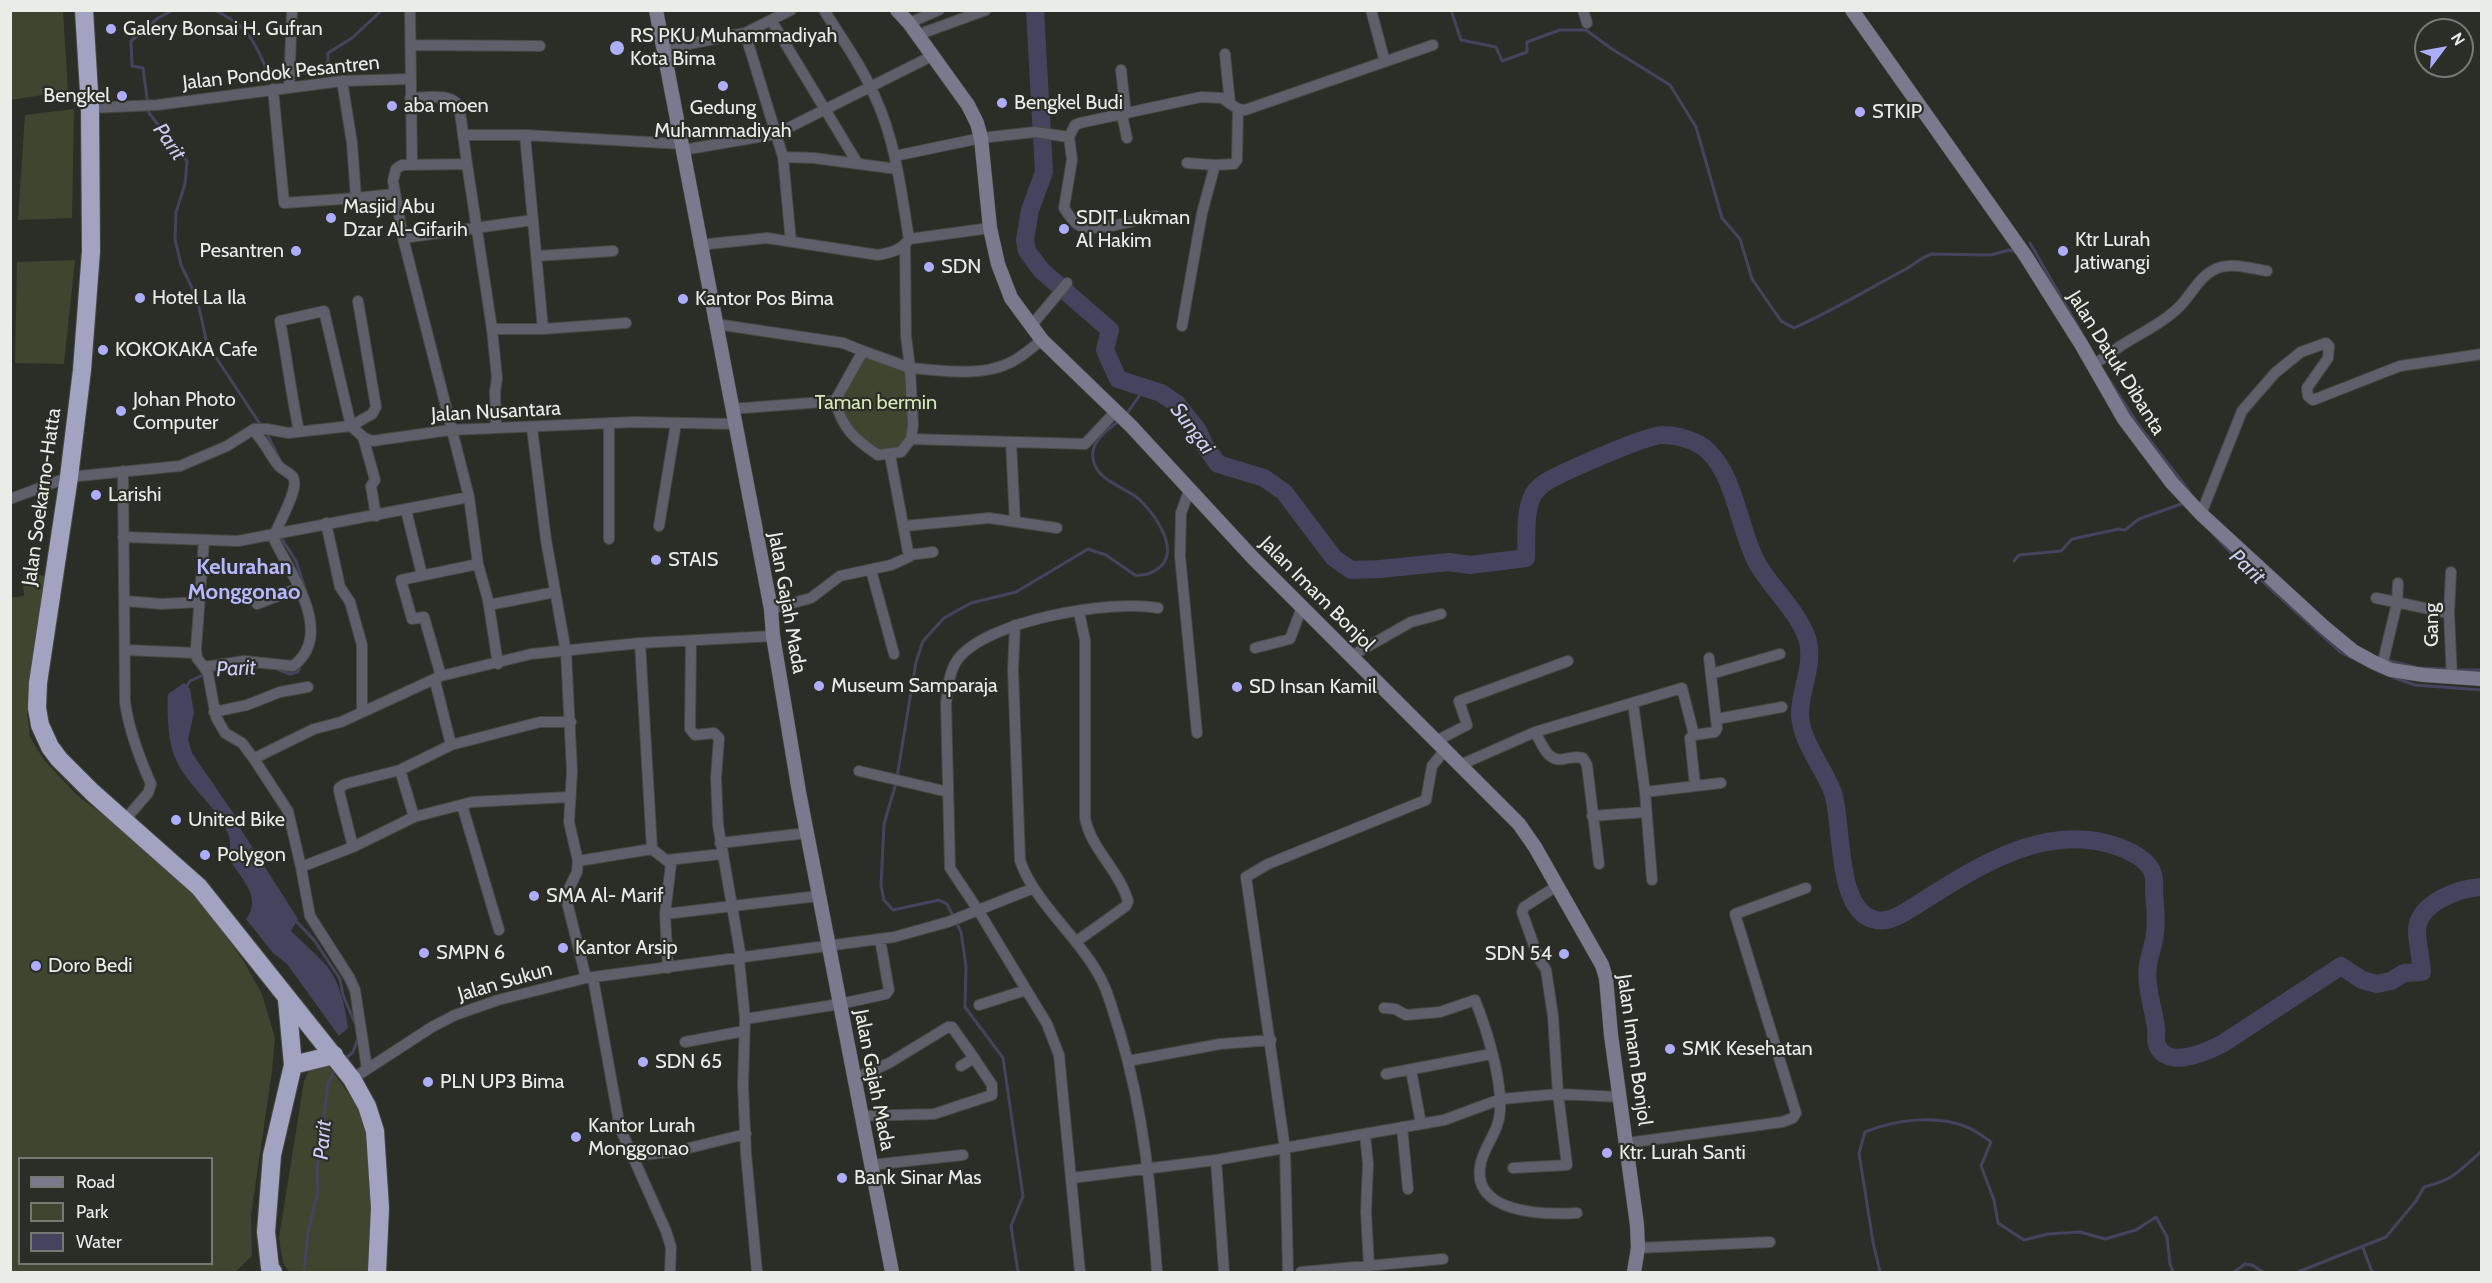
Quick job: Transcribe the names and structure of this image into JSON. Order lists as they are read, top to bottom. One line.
{"streets":{"highway":["Jalan Soekarno-Hatta"],"main road":["Jalan Datuk Dibanta","Jalan Imam Bonjol","Jalan Gajah Mada"],"street":["Jalan Pondok Pesantren","Jalan Nusantara","Gang","Jalan Sukun"]},"crossings":[["Jalan Pondok Pesantren","Jalan Soekarno-Hatta"],["Jalan Datuk Dibanta","Gang"],["Jalan Nusantara","Jalan Gajah Mada"],["Jalan Soekarno-Hatta","Jalan Sukun"],["Jalan Gajah Mada","Jalan Sukun"]],"districts":["Kelurahan Monggonao"],"water":["Parit","Sungai"],"parks":["Taman bermin"],"places":["Galery Bonsai H. Gufran","RS PKU Muhammadiyah Kota Bima","Gedung Muhammadiyah","Bengkel","Bengkel Budi","aba moen","STKIP","Masjid Abu Dzar Al-Gifarih","SDIT Lukman Al Hakim","Pesantren","Ktr Lurah Jatiwangi","SDN","Hotel La Ila","Kantor Pos Bima","KOKOKAKA Cafe","Johan Photo Computer","Larishi","STAIS","Museum Samparaja","SD Insan Kamil","United Bike","Polygon","SMA Al- Marif","Kantor Arsip","SMPN 6","SDN 54","Doro Bedi","SMK Kesehatan","SDN 65","PLN UP3 Bima","Kantor Lurah Monggonao","Ktr. Lurah Santi","Bank Sinar Mas"],"legend":["Road","Park","Water"],"north":"top right"}
